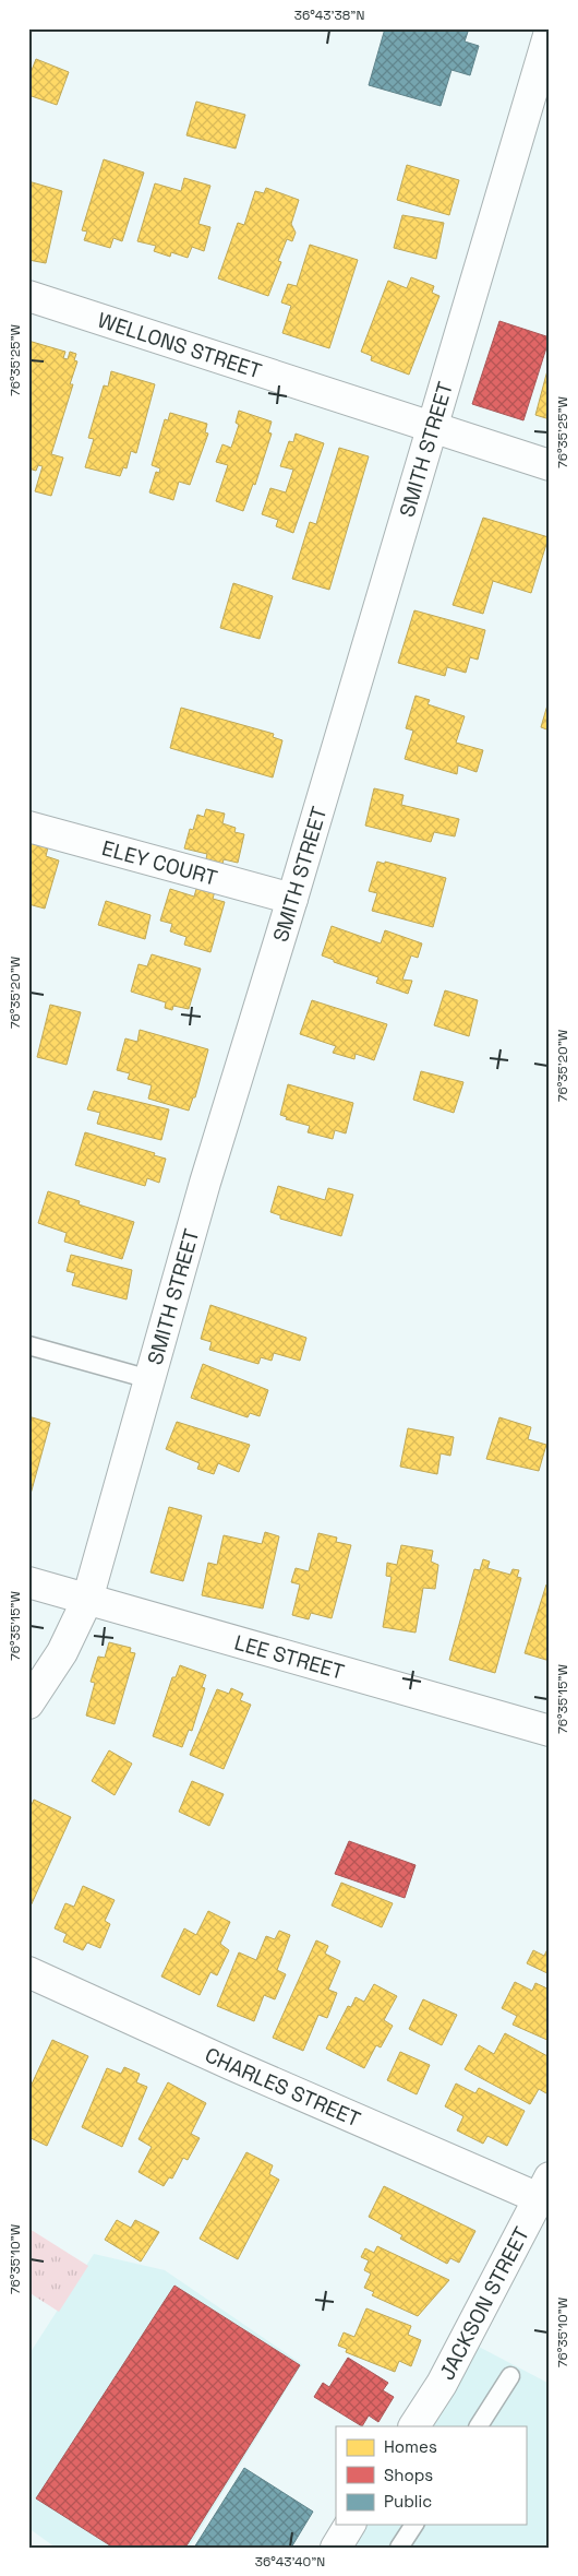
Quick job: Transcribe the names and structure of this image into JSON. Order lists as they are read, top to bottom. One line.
{"streets":{"street":["WELLONS STREET","SMITH STREET","ELEY COURT","LEE STREET","CHARLES STREET","JACKSON STREET"]},"crossings":[["WELLONS STREET","SMITH STREET"],["SMITH STREET","ELEY COURT"],["SMITH STREET","LEE STREET"],["CHARLES STREET","JACKSON STREET"]],"legend":["Homes","Shops","Public"],"coordinates":["36°43'38\"N","76°35'25\"W","76°35'20\"W","76°35'15\"W","76°35'10\"W","36°43'40\"N"]}
